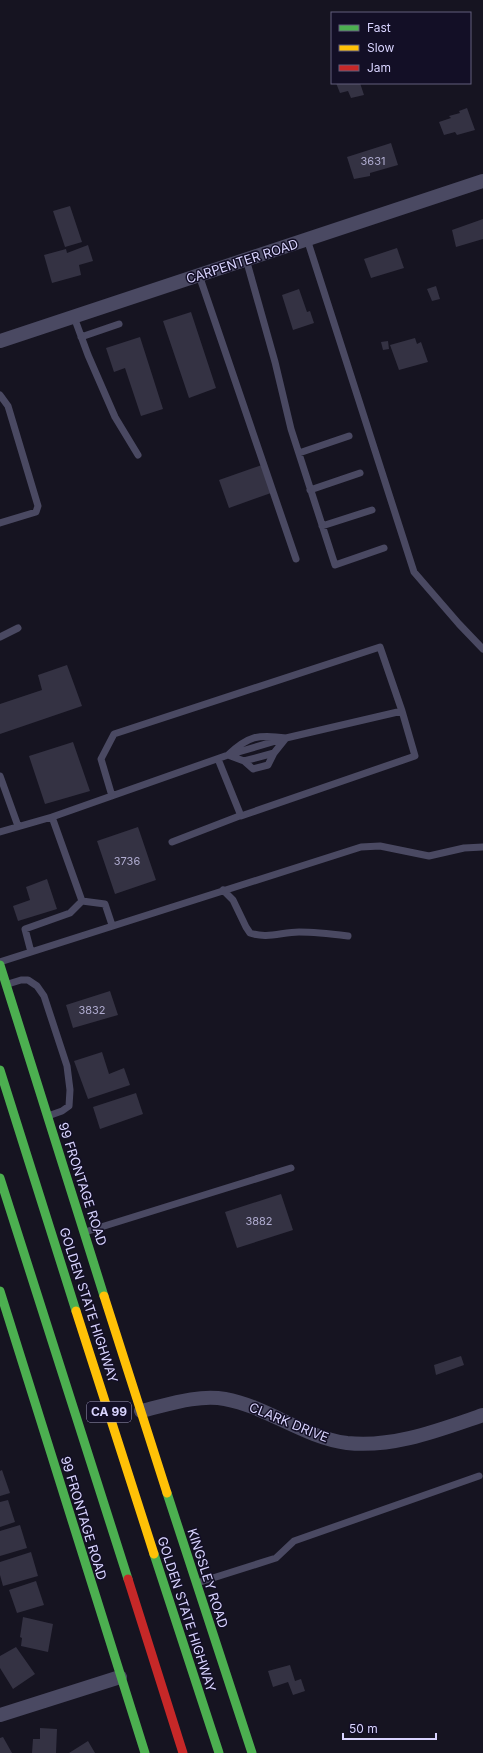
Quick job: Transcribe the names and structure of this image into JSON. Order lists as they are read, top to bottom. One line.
{"streets":{"main road":["99 FRONTAGE ROAD","GOLDEN STATE HIGHWAY","CA 99","KINGSLEY ROAD"],"street":["CARPENTER ROAD","CLARK DRIVE"]},"crossings":[["99 FRONTAGE ROAD","CLARK DRIVE"],["99 FRONTAGE ROAD","KINGSLEY ROAD"],["CLARK DRIVE","KINGSLEY ROAD"]],"house_numbers":["3631","3736","3832","3882"],"legend":["Fast","Slow","Jam"],"scale_bar":"50 m"}
